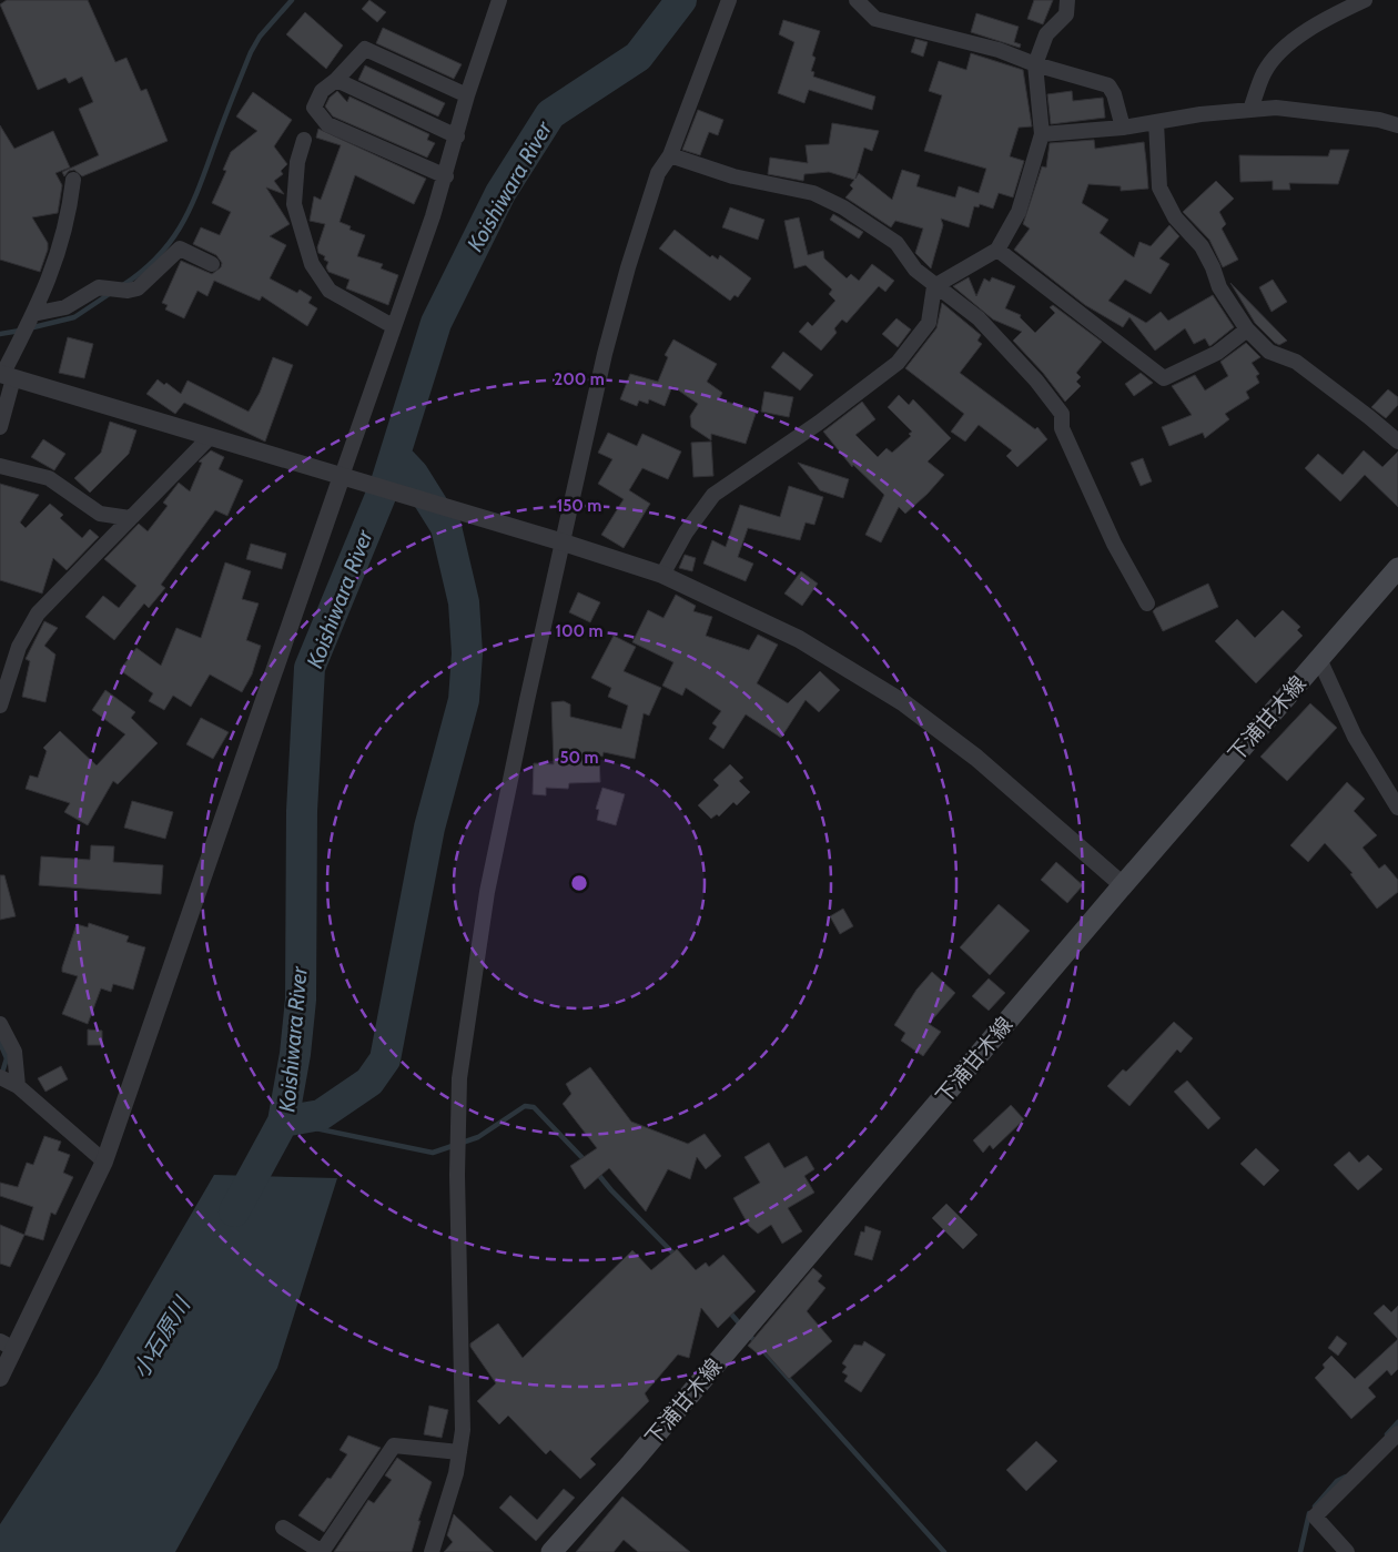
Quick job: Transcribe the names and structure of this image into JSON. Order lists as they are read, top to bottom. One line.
{"streets":{"main road":["下浦甘木線"]},"water":["Koishiwara River","小石原川"],"rings":["200 m","150 m","100 m","50 m"]}
